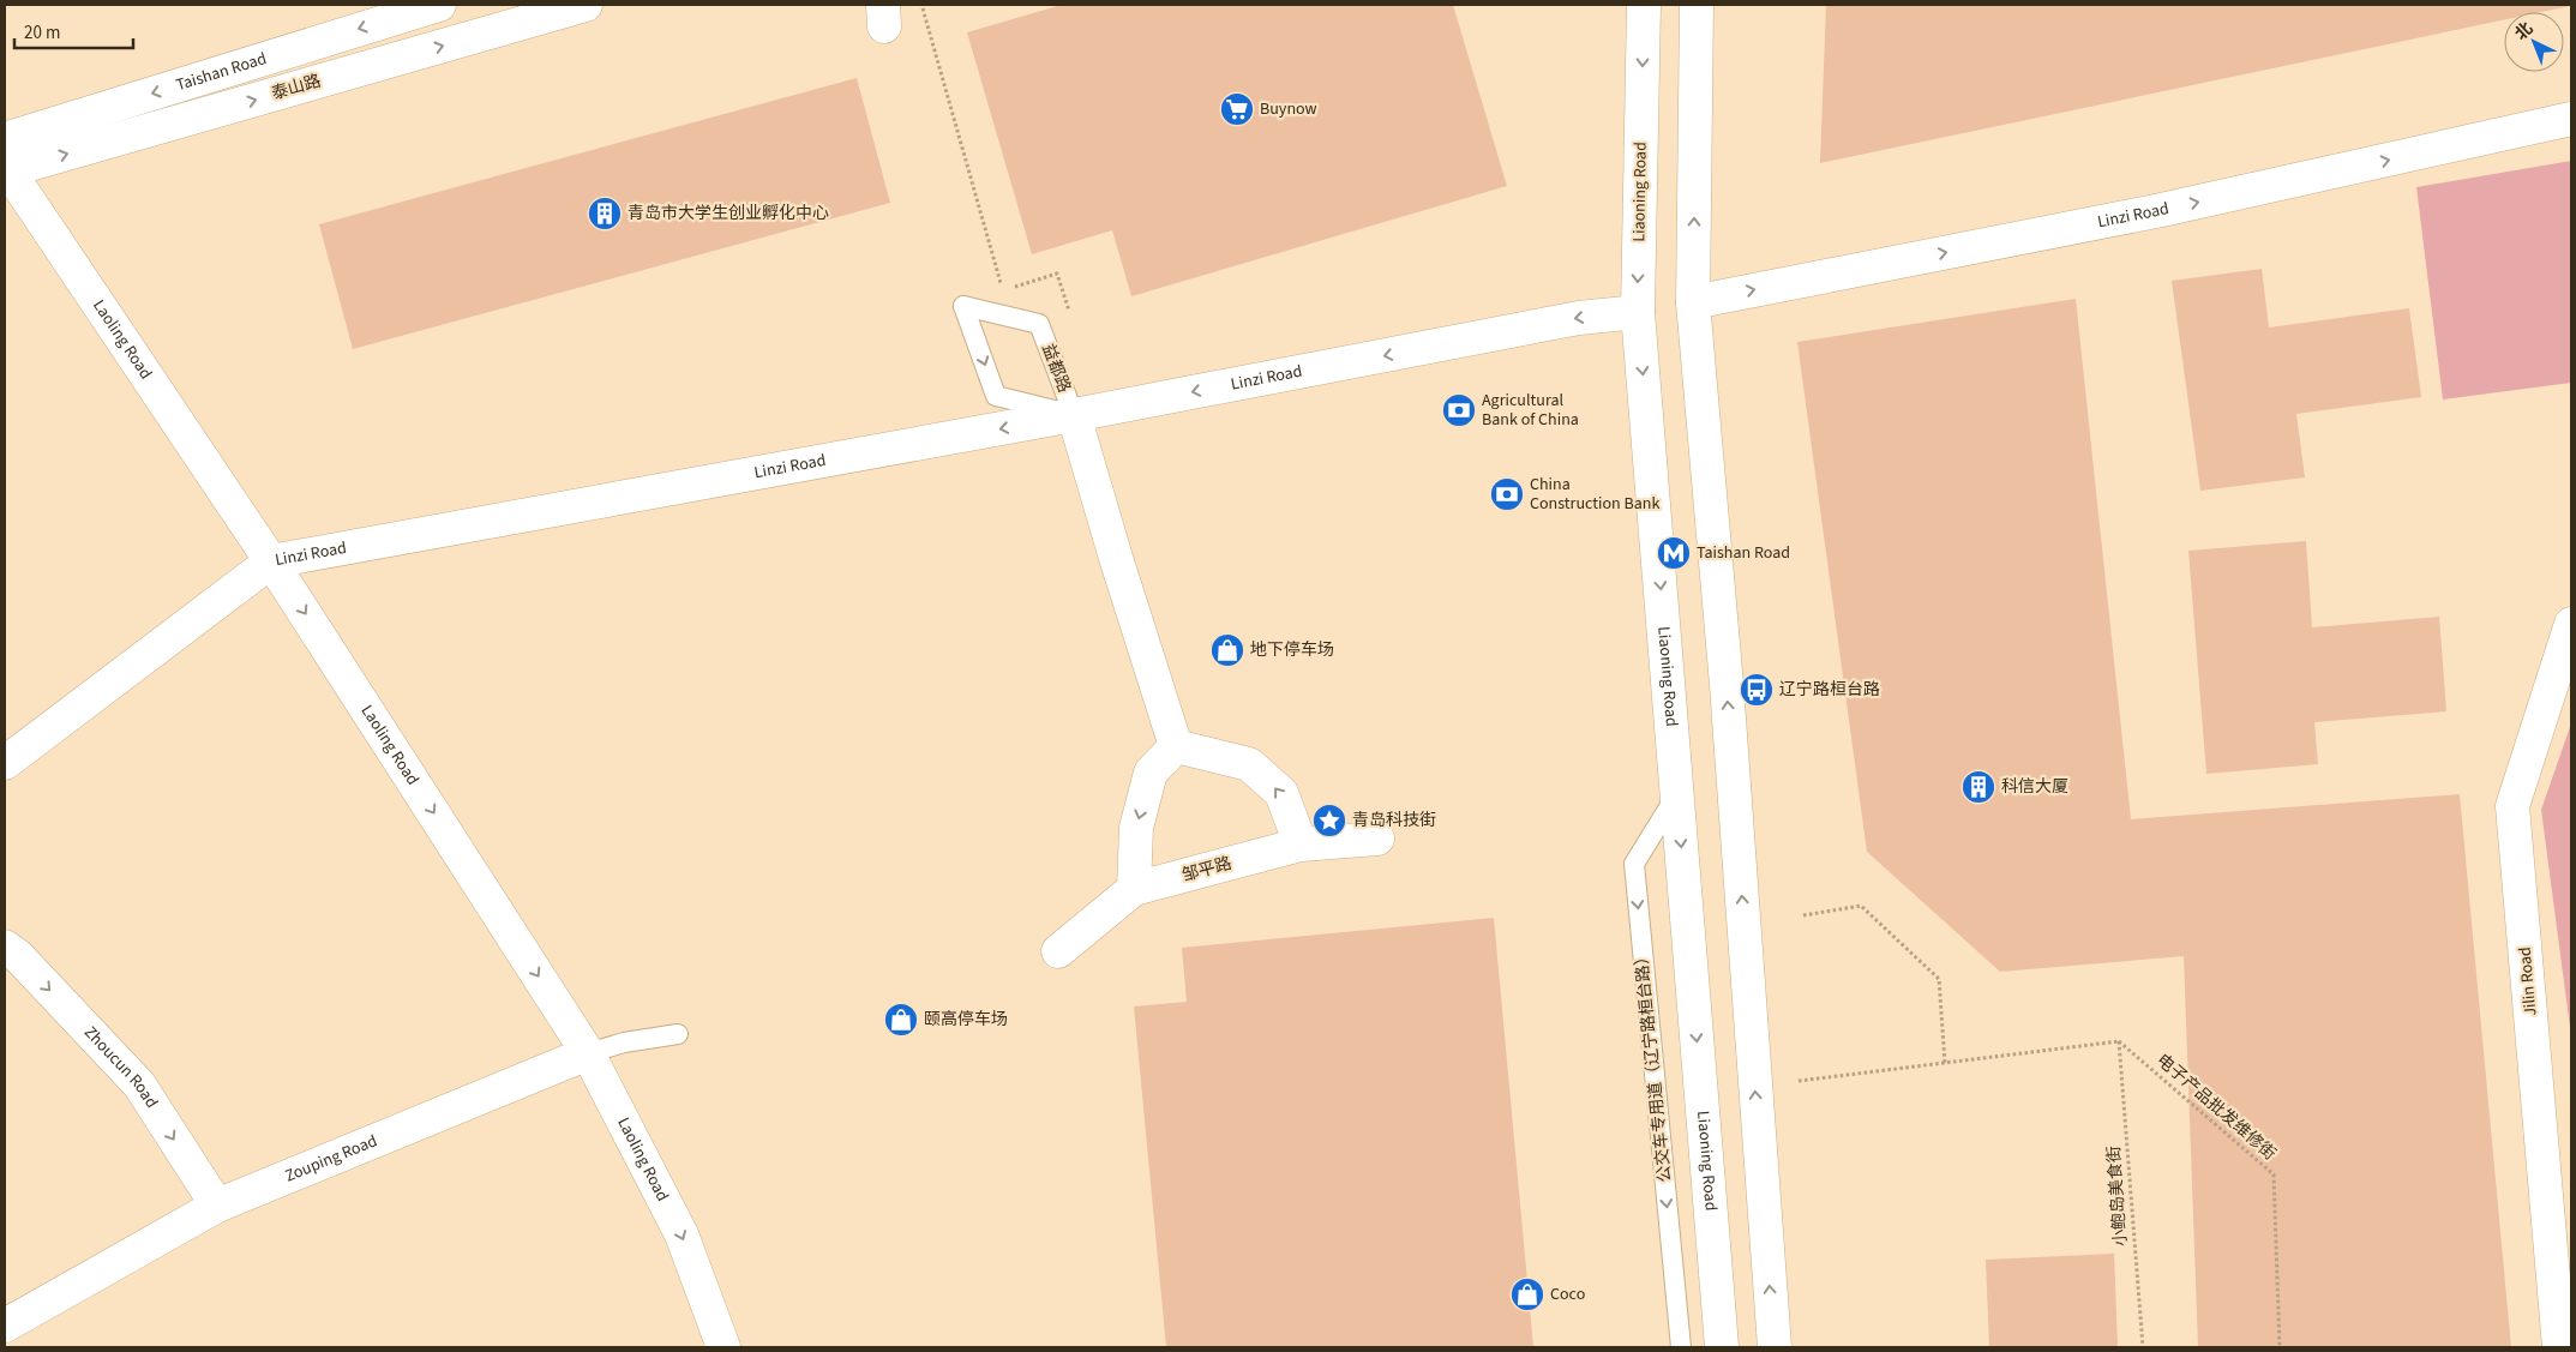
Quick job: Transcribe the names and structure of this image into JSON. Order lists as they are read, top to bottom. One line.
{"streets":{"street":["Taishan Road","泰山路","Liaoning Road","Linzi Road","Laoling Road","邹平路","Jilin Road","Zhoucun Road","Zouping Road"],"lane":["益都路","公交车专用道（辽宁路桓台路）"],"path":["电子产品批发维修街","小鲍岛美食街"]},"crossings":[["泰山路","Laoling Road"],["Liaoning Road","Linzi Road"],["Liaoning Road","公交车专用道（辽宁路桓台路）"],["Linzi Road","Laoling Road"],["Linzi Road","益都路"],["Laoling Road","Zouping Road"],["Zhoucun Road","Zouping Road"],["电子产品批发维修街","小鲍岛美食街"]],"one_way":["Taishan Road","泰山路","Laoling Road","公交车专用道（辽宁路桓台路）","Zhoucun Road"],"places":{"supermarket":["Buynow"],"building":["青岛市大学生创业孵化中心","科信大厦"],"bank":["Agricultural Bank of China","China Construction Bank"],"metro station":["Taishan Road"],"shop":["地下停车场","颐高停车场","Coco"],"bus stop":["辽宁路桓台路"],"place":["青岛科技街"]},"scale_bar":"20 m","north":"top left"}
